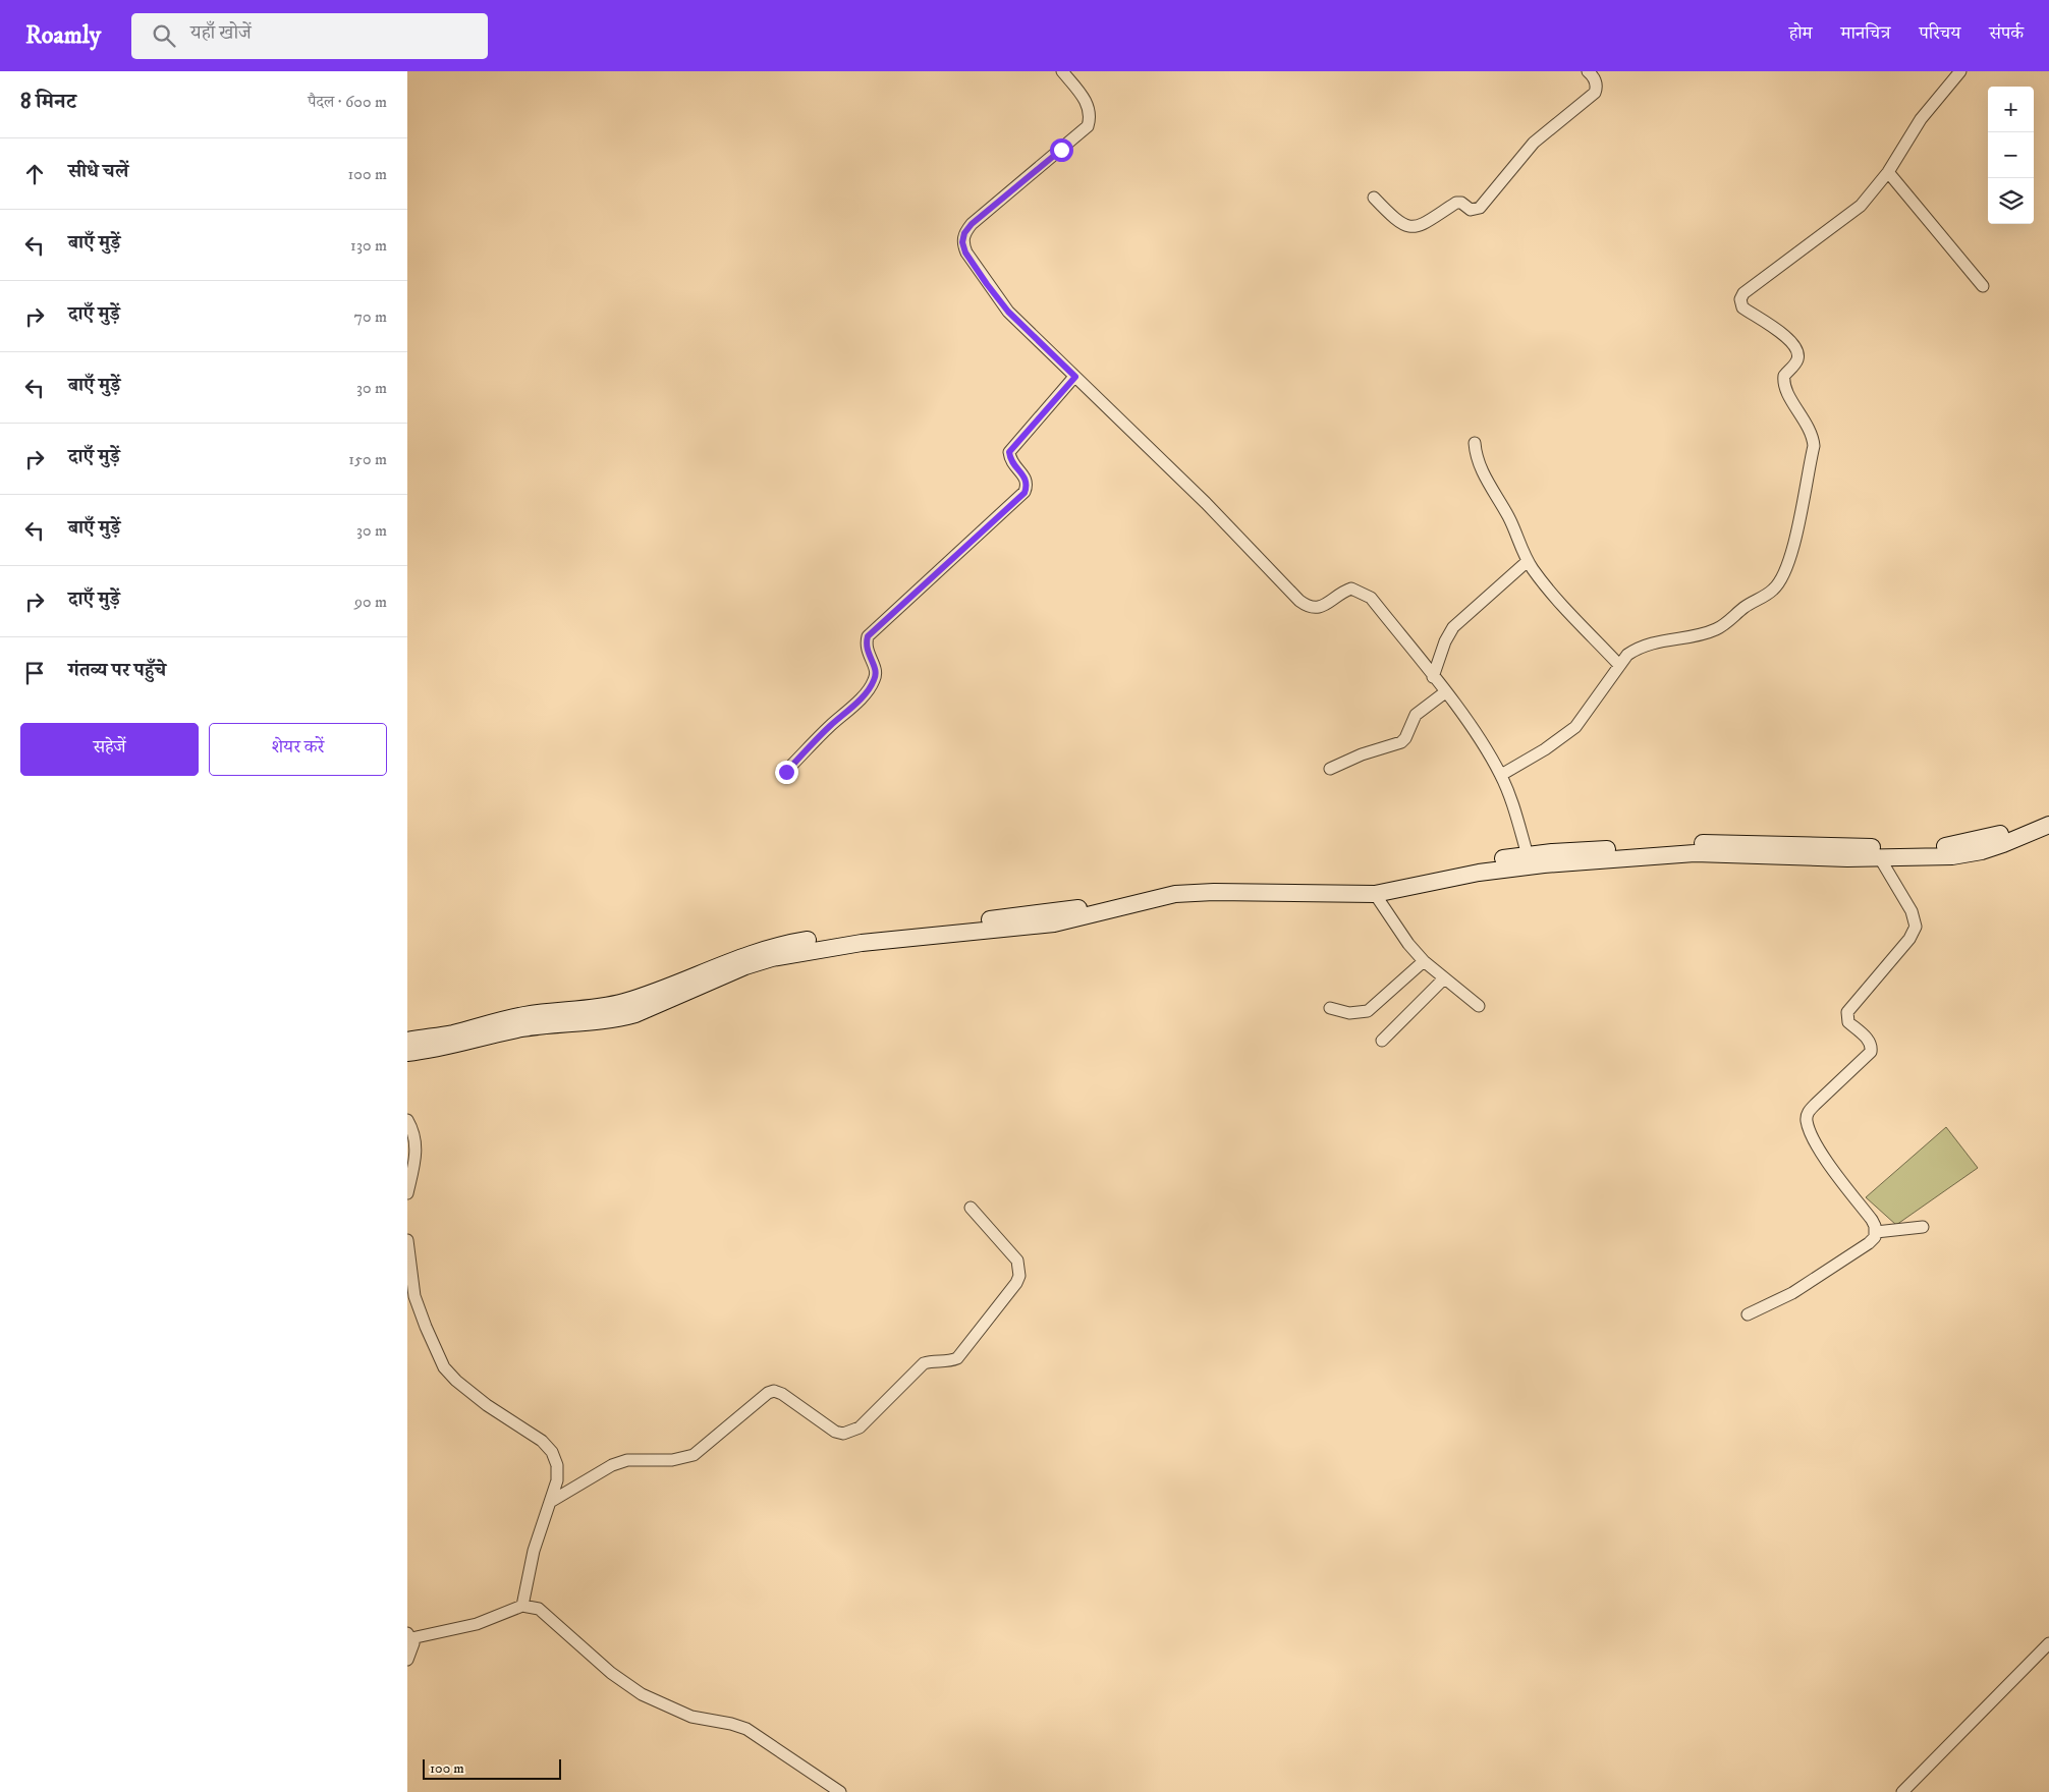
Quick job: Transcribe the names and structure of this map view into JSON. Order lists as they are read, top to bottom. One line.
{"scale_bar":"100 m","page":{"header":"Roamly","search":"यहाँ खोजें","nav":["होम","मानचित्र","परिचय","संपर्क"],"heading":["8 मिनट","पैदल · 600 m"],"map_buttons":["+","−"],"list":[["सीधे चलें","100 m"],["बाएँ मुड़ें","130 m"],["दाएँ मुड़ें","70 m"],["बाएँ मुड़ें","30 m"],["दाएँ मुड़ें","150 m"],["बाएँ मुड़ें","30 m"],["दाएँ मुड़ें","90 m"],"गंतव्य पर पहुँचे"],"buttons":["सहेजें","शेयर करें"],"scale":"100 m"}}
